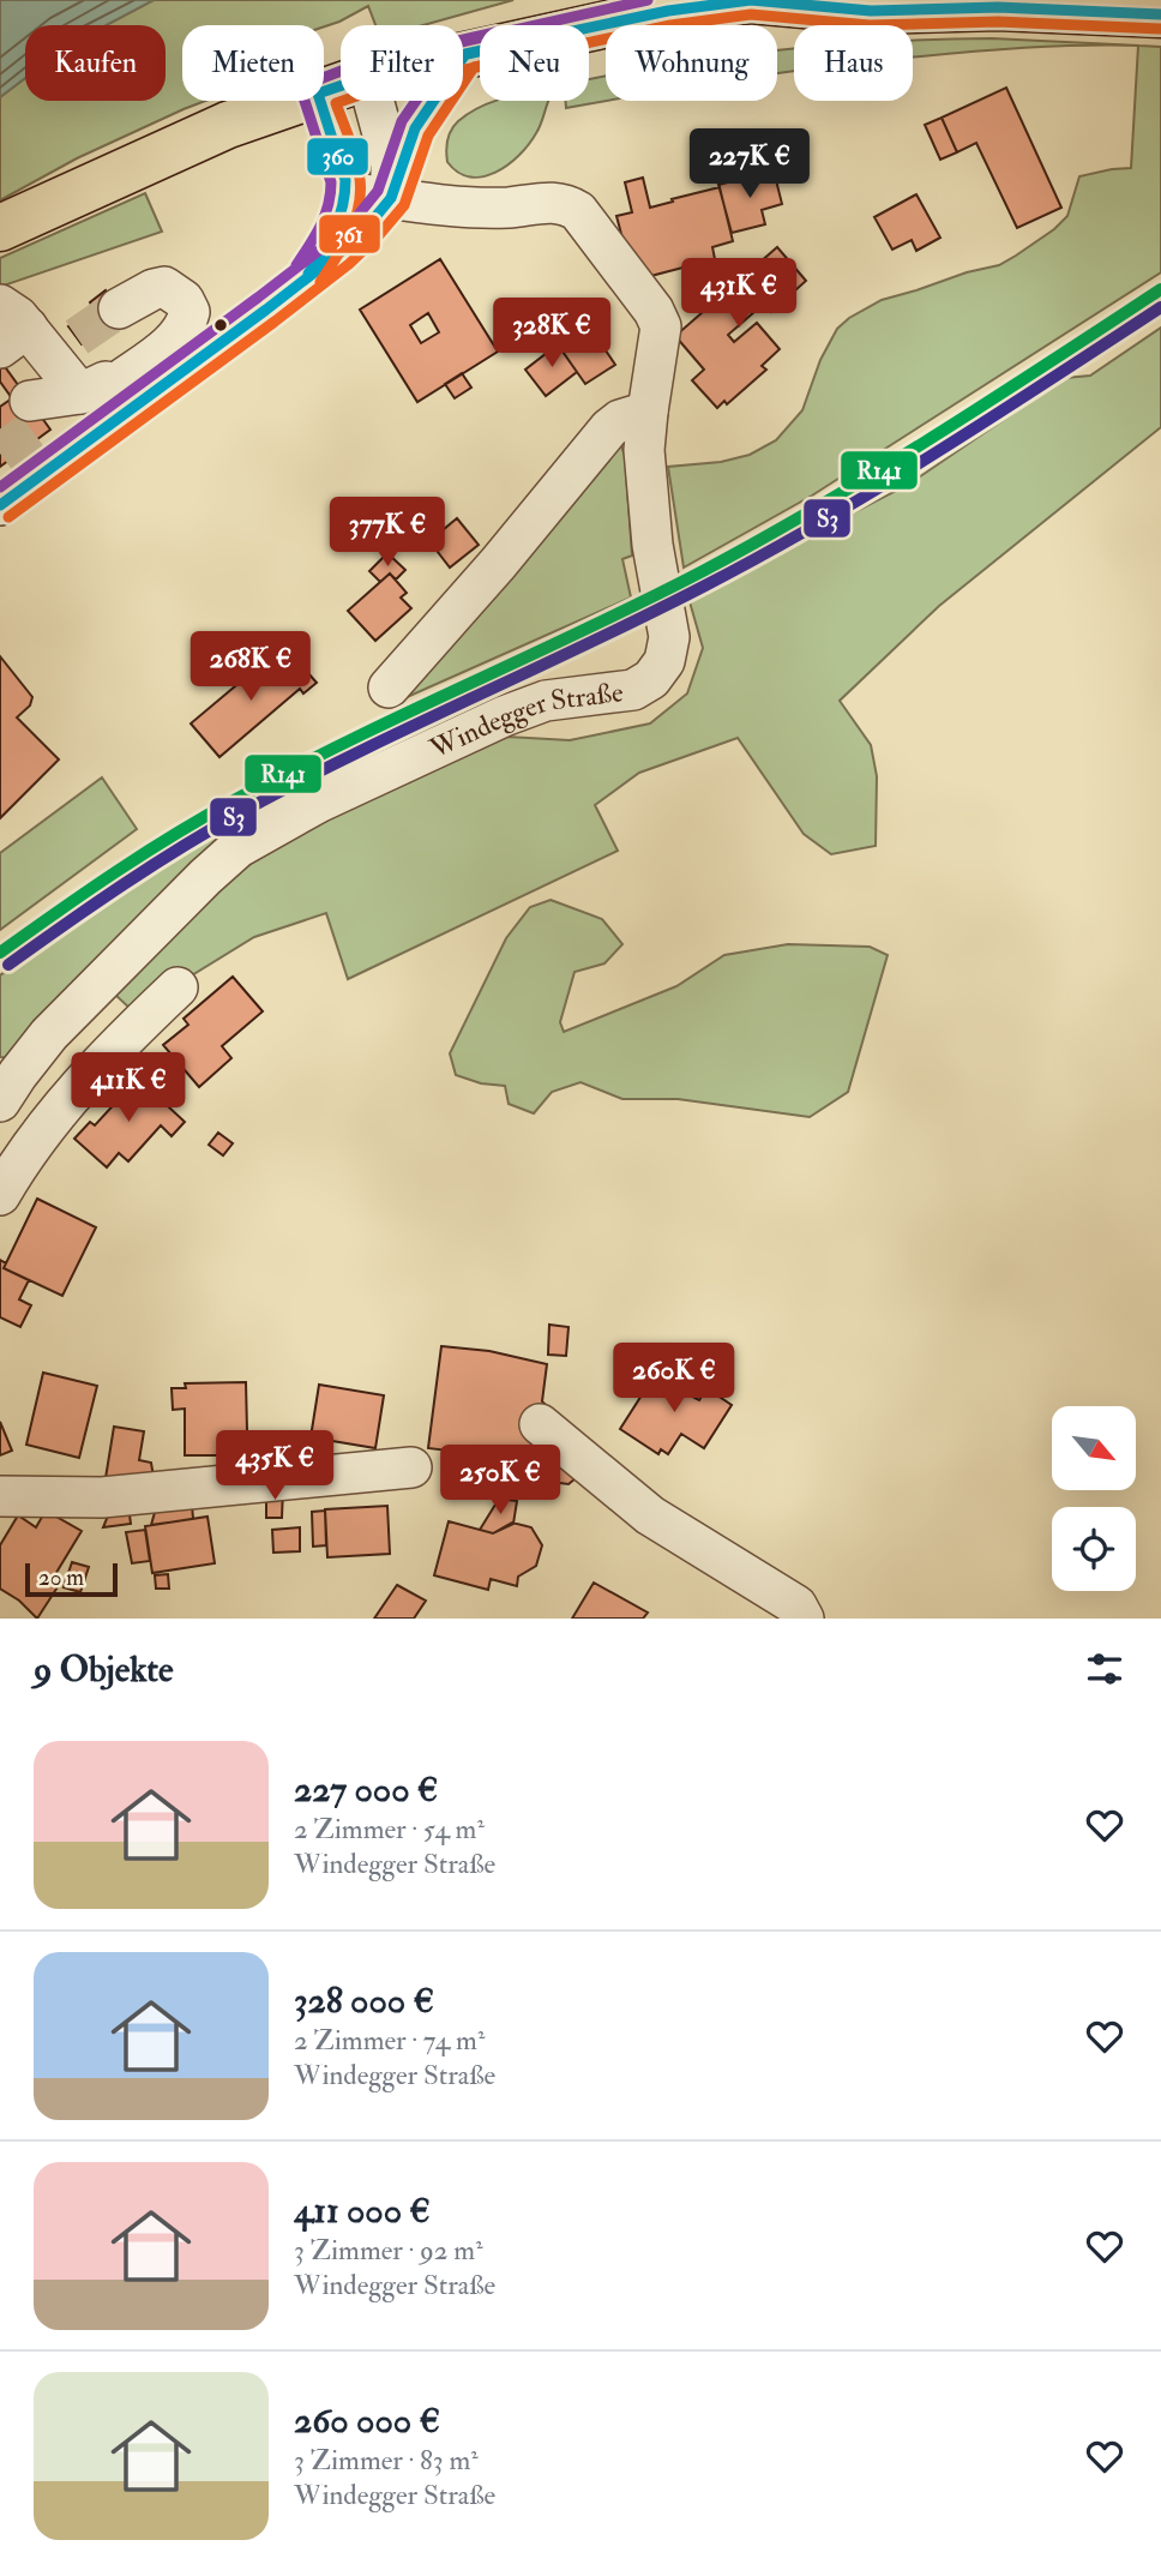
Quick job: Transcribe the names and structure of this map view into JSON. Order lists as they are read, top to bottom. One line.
{"streets":{"street":["Windegger Straße"]},"lines":["transit line 360","transit line 361","transit line R141","transit line S3"],"scale_bar":"20 m","north":"bottom right","page":{"chip":["Kaufen","Mieten","Filter","Neu","Wohnung","Haus"],"price":["227K €","431K €","328K €","377K €","268K €","411K €","260K €","435K €","250K €"],"scale":"20 m","heading":"9 Objekte","list":[{"name":"227 000 €","note":"2 Zimmer · 54 m² · Windegger Straße"},{"name":"328 000 €","note":"2 Zimmer · 74 m² · Windegger Straße"},{"name":"411 000 €","note":"3 Zimmer · 92 m² · Windegger Straße"},{"name":"260 000 €","note":"3 Zimmer · 83 m² · Windegger Straße"}]}}
